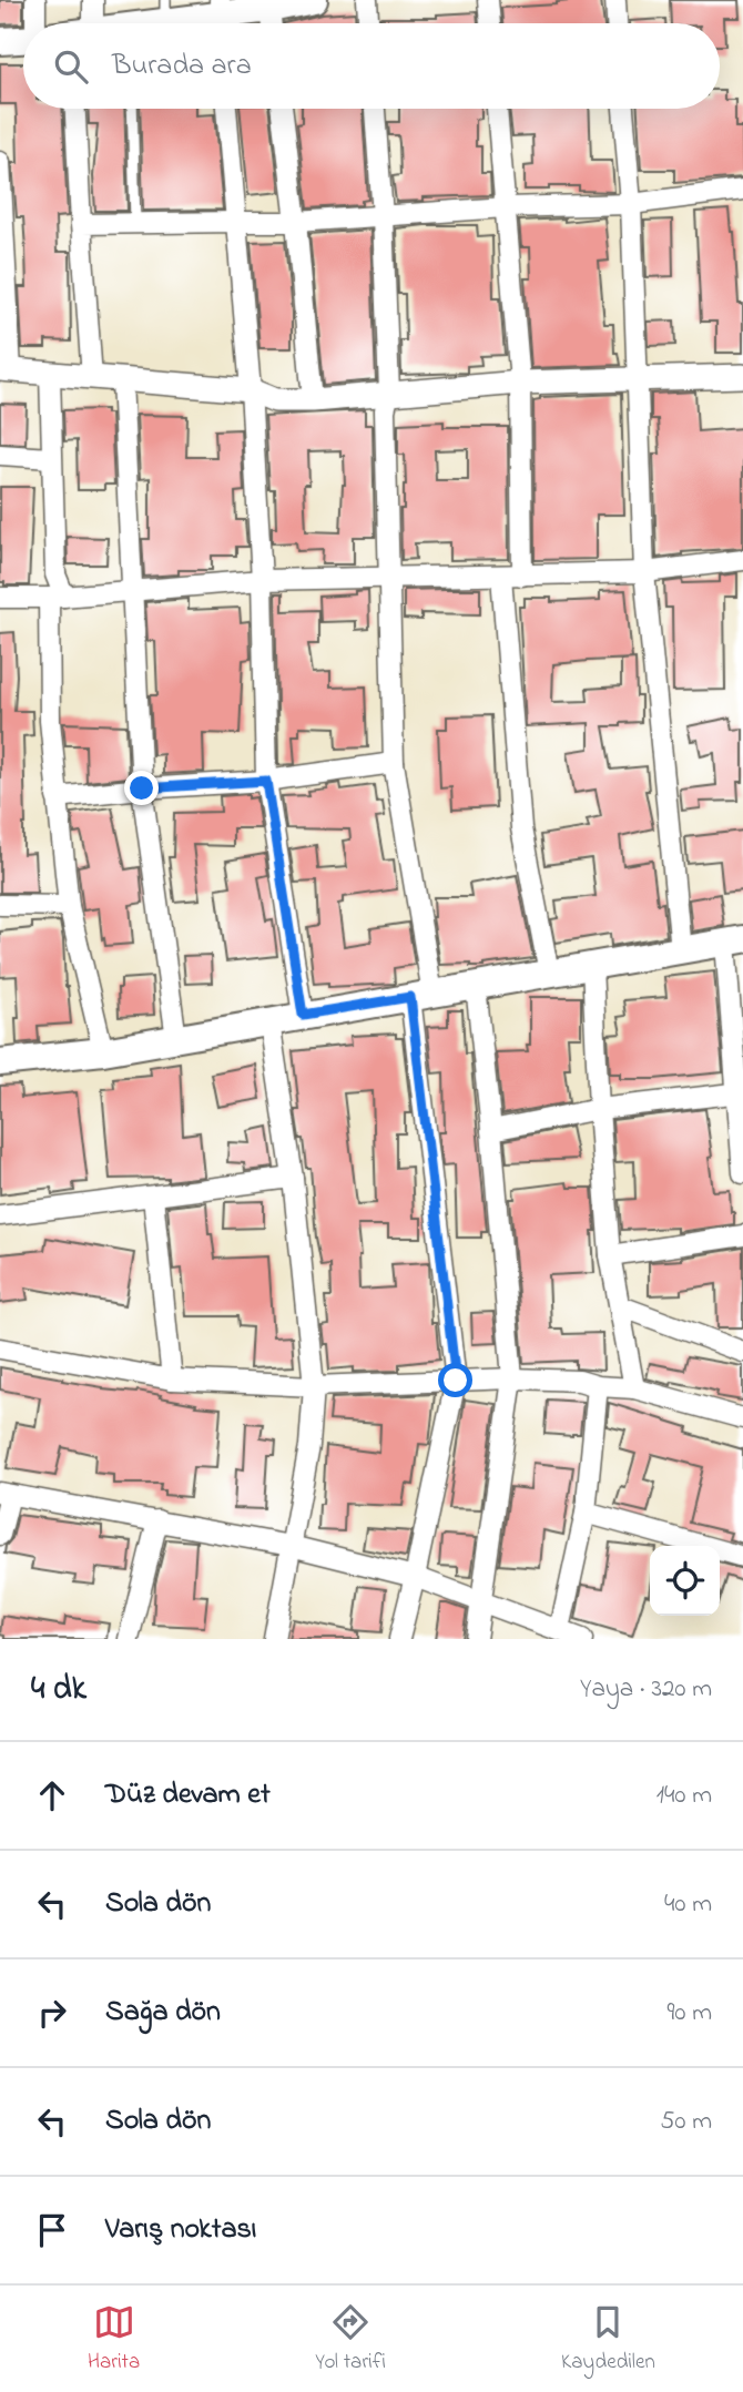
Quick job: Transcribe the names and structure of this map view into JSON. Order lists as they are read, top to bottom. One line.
{"page":{"search":"Burada ara","heading":["4 dk","Yaya · 320 m"],"list":[["Düz devam et","140 m"],["Sola dön","40 m"],["Sağa dön","90 m"],["Sola dön","50 m"],"Varış noktası"],"nav":["Harita","Yol tarifi","Kaydedilen"]}}
